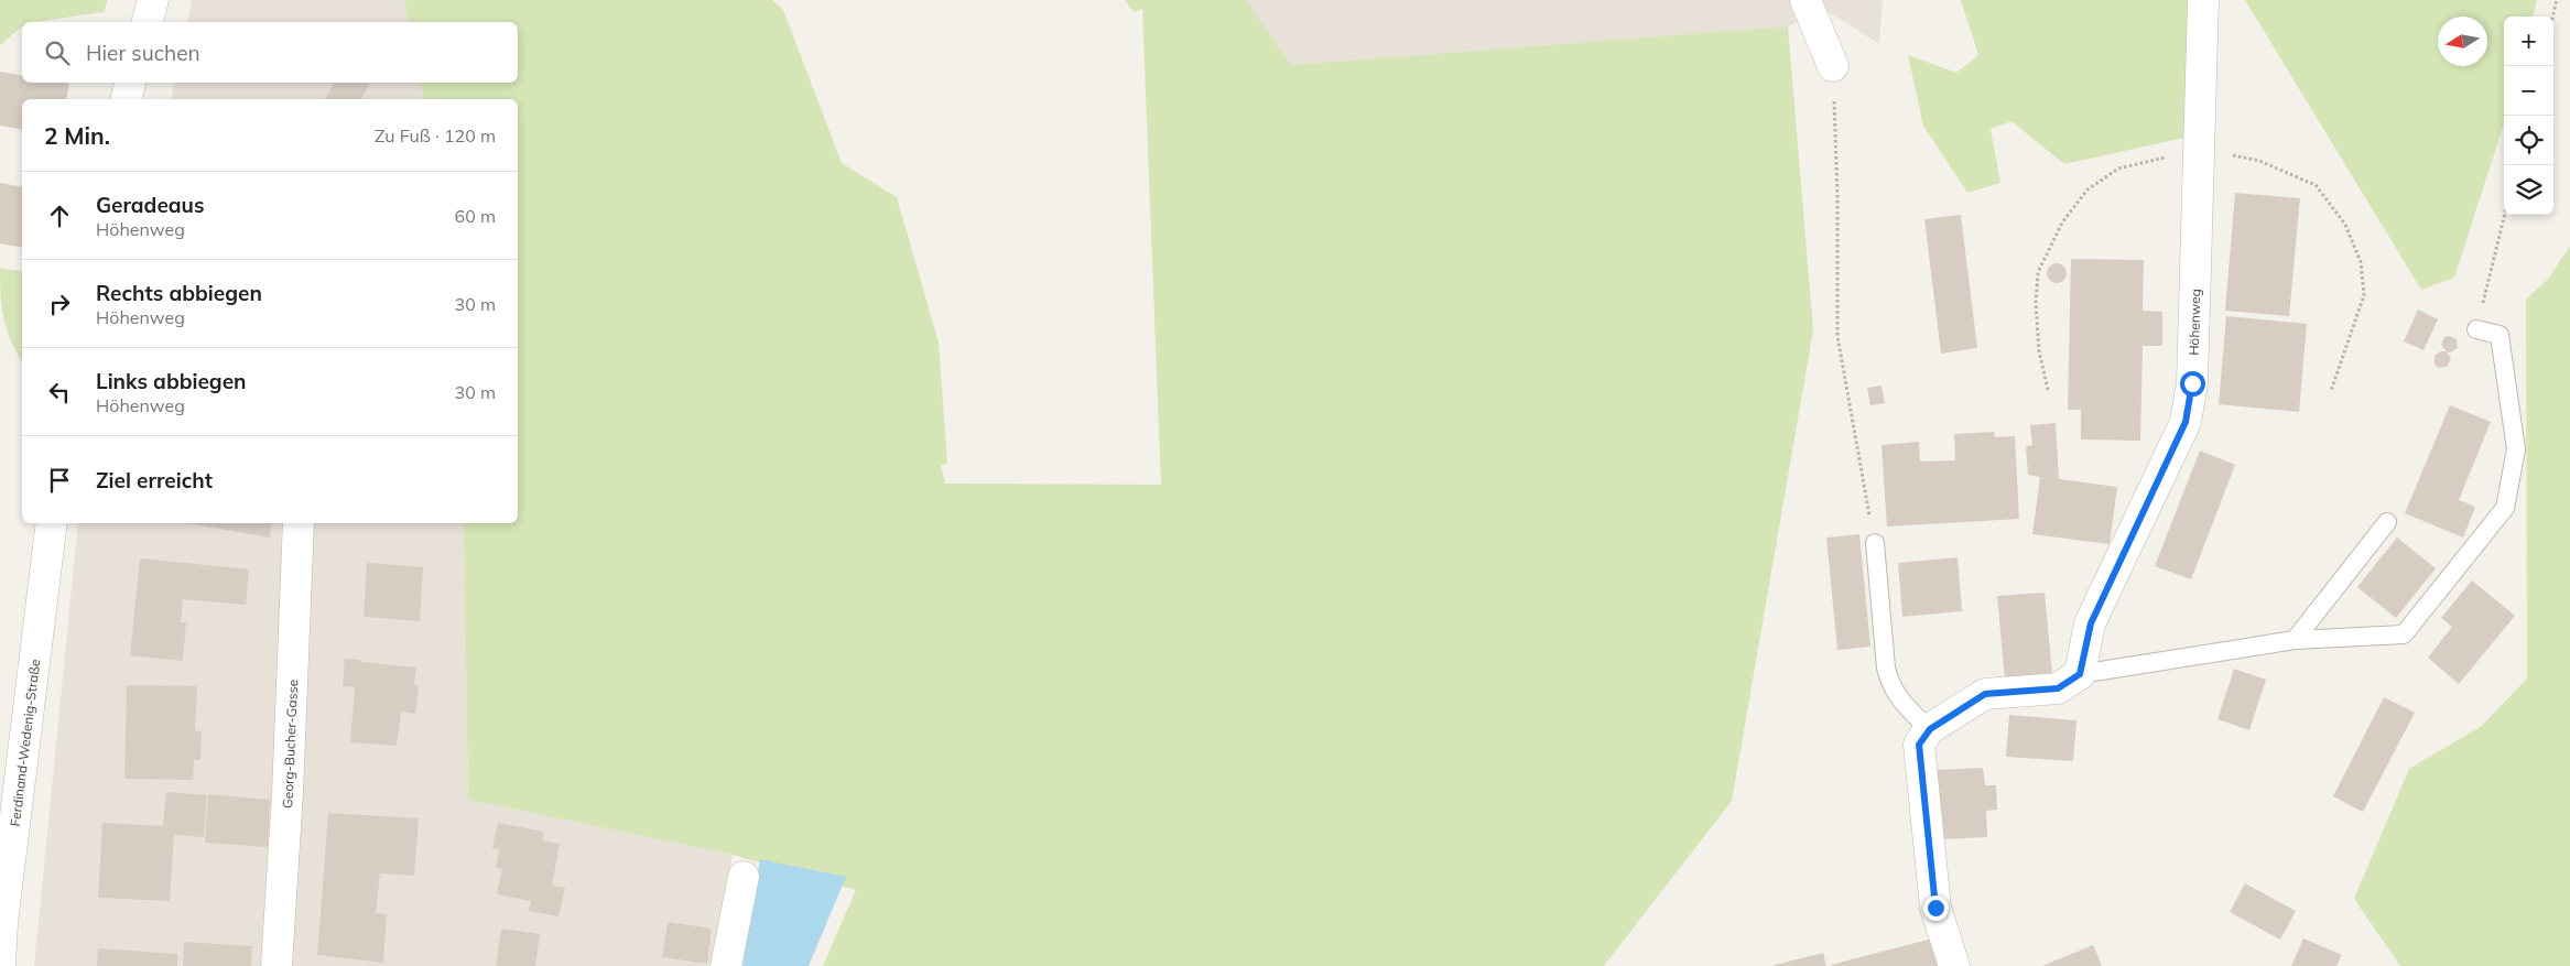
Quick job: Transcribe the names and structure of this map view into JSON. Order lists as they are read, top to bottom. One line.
{"streets":{"street":["Höhenweg","Ferdinand-Wedenig-Straße","Georg-Bucher-Gasse"]},"north":"left","page":{"map_buttons":["+","−"],"search":"Hier suchen","heading":["2 Min.","Zu Fuß · 120 m"],"list":[["Geradeaus","Höhenweg","60 m"],["Rechts abbiegen","Höhenweg","30 m"],["Links abbiegen","Höhenweg","30 m"],"Ziel erreicht"]}}
